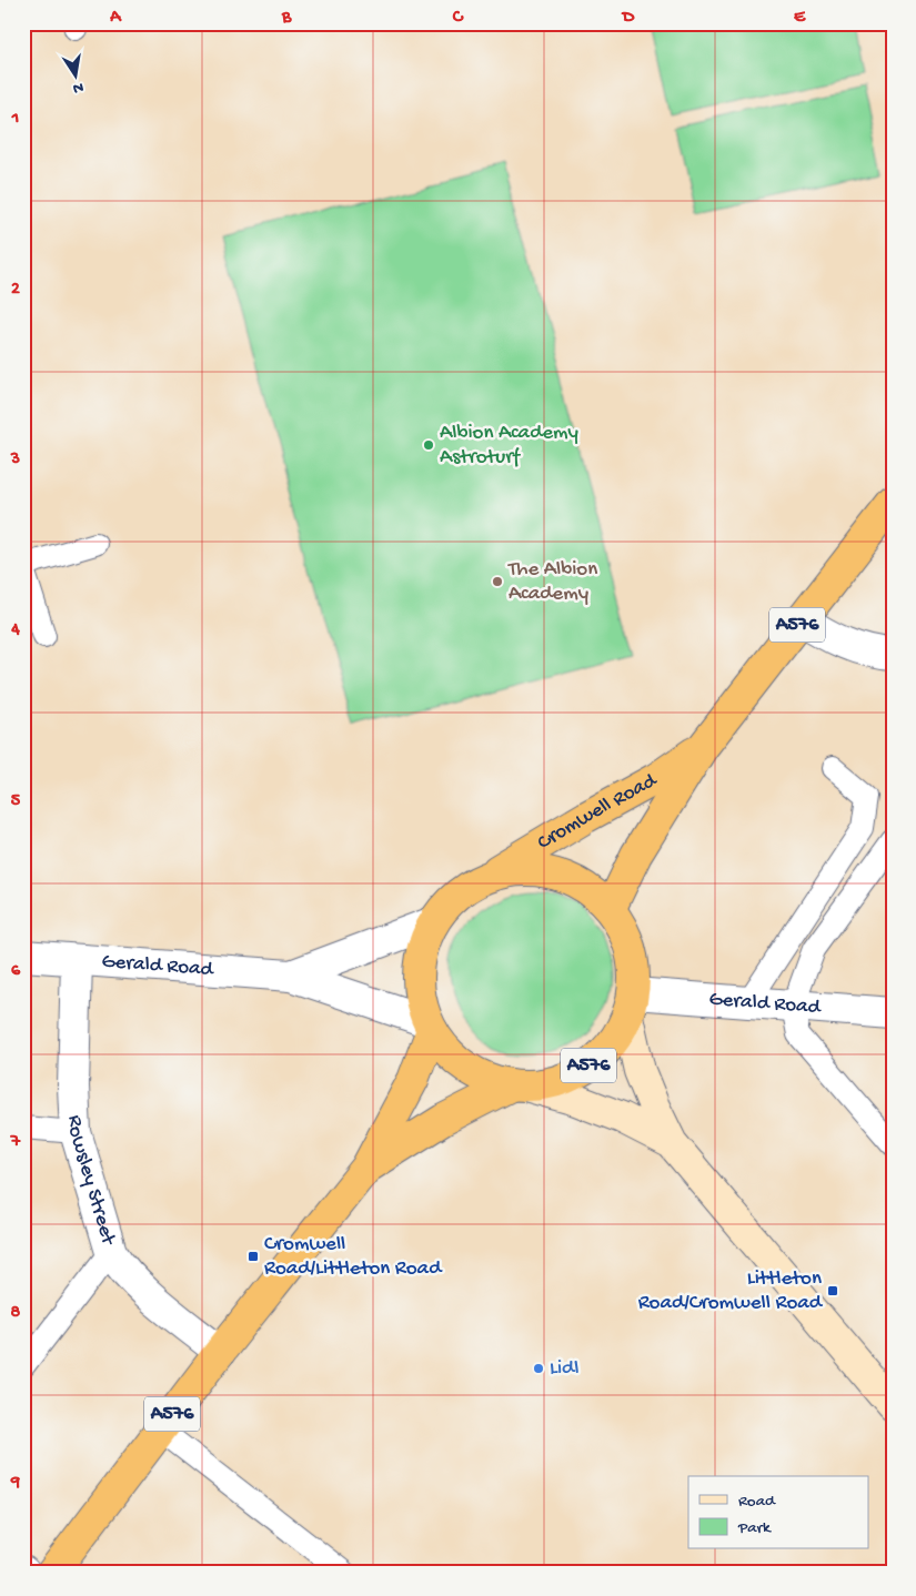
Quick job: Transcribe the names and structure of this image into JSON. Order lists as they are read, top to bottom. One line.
{"streets":{"highway":["A576","Cromwell Road"],"street":["Gerald Road","Rowsley Street"]},"crossings":[["A576","Cromwell Road"],["A576","Gerald Road"],["A576","Rowsley Street"],["Gerald Road","Rowsley Street"]],"places":{"other":["Albion Academy Astroturf","The Albion Academy","Lidl"],"transit":["Cromwell Road/Littleton Road","Littleton Road/Cromwell Road"]},"legend":["Road","Park"],"north":"bottom","grid":{"columns":["A","B","C","D","E"],"rows":["1","2","3","4","5","6","7","8","9"]}}
